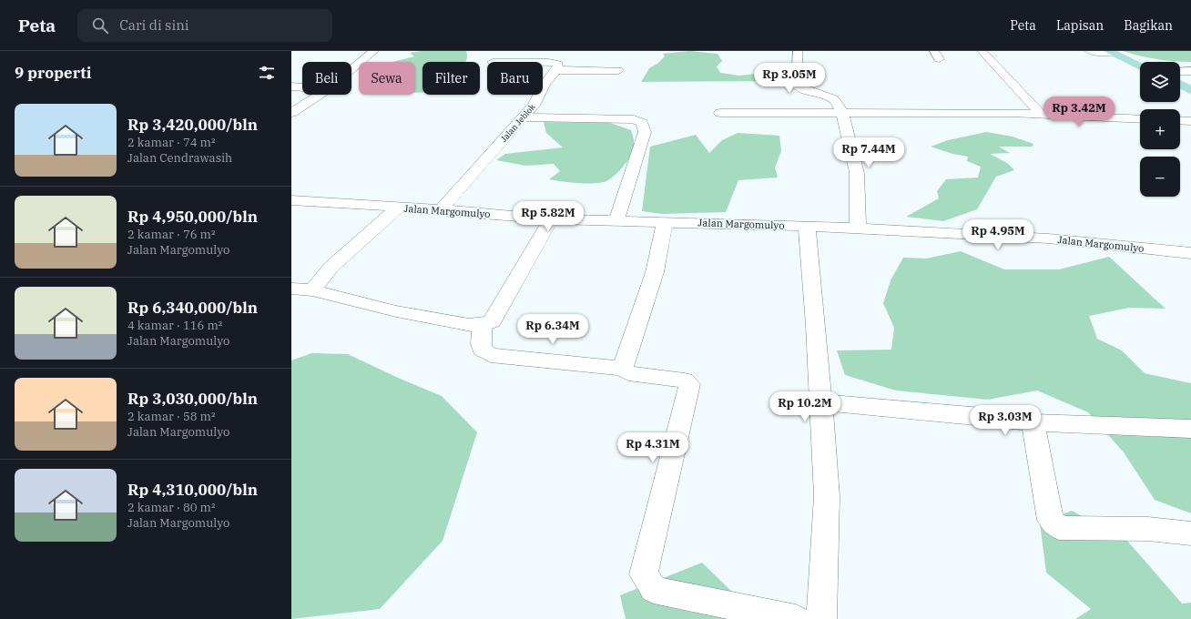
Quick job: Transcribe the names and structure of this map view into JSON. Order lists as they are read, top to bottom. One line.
{"streets":{"street":["Jalan Jeblok","Jalan Margomulyo"]},"crossings":[["Jalan Jeblok","Jalan Margomulyo"]],"page":{"header":"Peta","search":"Cari di sini","nav":["Peta","Lapisan","Bagikan"],"heading":"9 properti","map_buttons":["+","−"],"chip":["Beli","Sewa","Filter","Baru"],"price":["Rp 3.05M","Rp 3.42M","Rp 7.44M","Rp 5.82M","Rp 4.95M","Rp 6.34M","Rp 10.2M","Rp 3.03M","Rp 4.31M"],"list":[{"name":"Rp 3,420,000/bln","note":"2 kamar · 74 m² · Jalan Cendrawasih"},{"name":"Rp 4,950,000/bln","note":"2 kamar · 76 m² · Jalan Margomulyo"},{"name":"Rp 6,340,000/bln","note":"4 kamar · 116 m² · Jalan Margomulyo"},{"name":"Rp 3,030,000/bln","note":"2 kamar · 58 m² · Jalan Margomulyo"},{"name":"Rp 4,310,000/bln","note":"2 kamar · 80 m² · Jalan Margomulyo"}]}}
